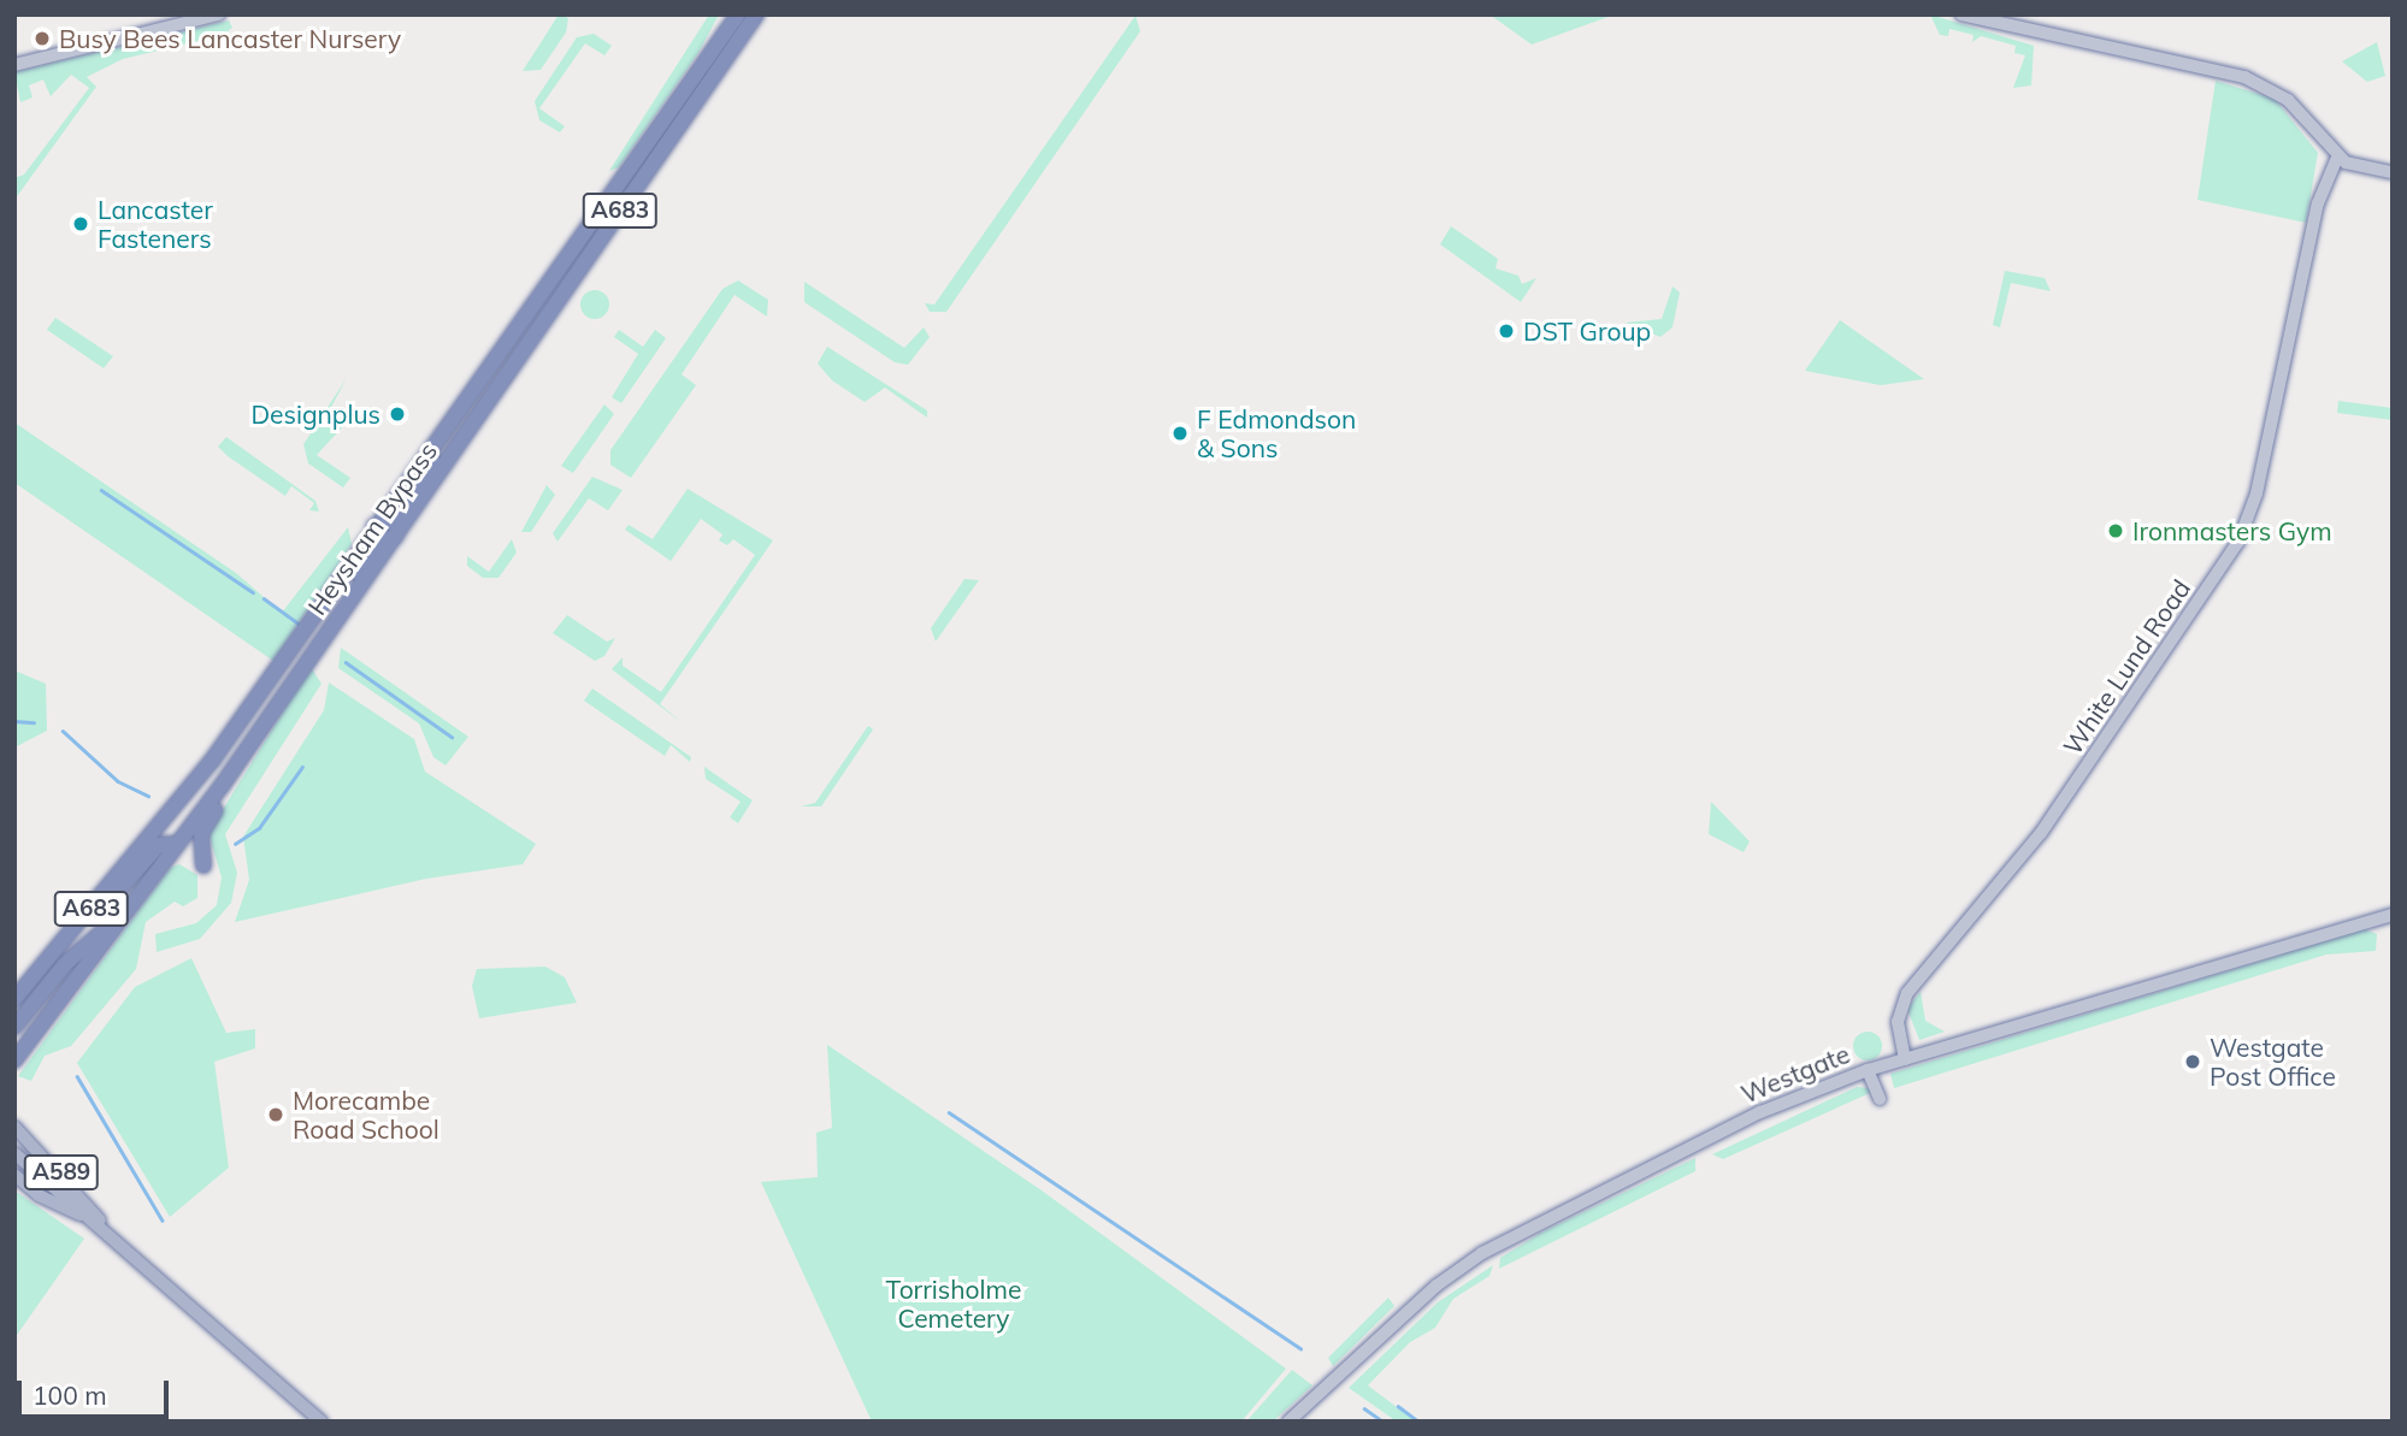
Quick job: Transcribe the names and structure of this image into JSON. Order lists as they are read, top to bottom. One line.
{"streets":{"highway":["A683","Heysham Bypass"],"main road":["A589"],"street":["White Lund Road","Westgate"]},"crossings":[["A683","Heysham Bypass"],["White Lund Road","Westgate"]],"parks":["Torrisholme Cemetery"],"places":["Busy Bees Lancaster Nursery","Lancaster Fasteners","DST Group","Designplus","F Edmondson & Sons","Ironmasters Gym","Westgate Post Office","Morecambe Road School"],"scale_bar":"100 m"}
